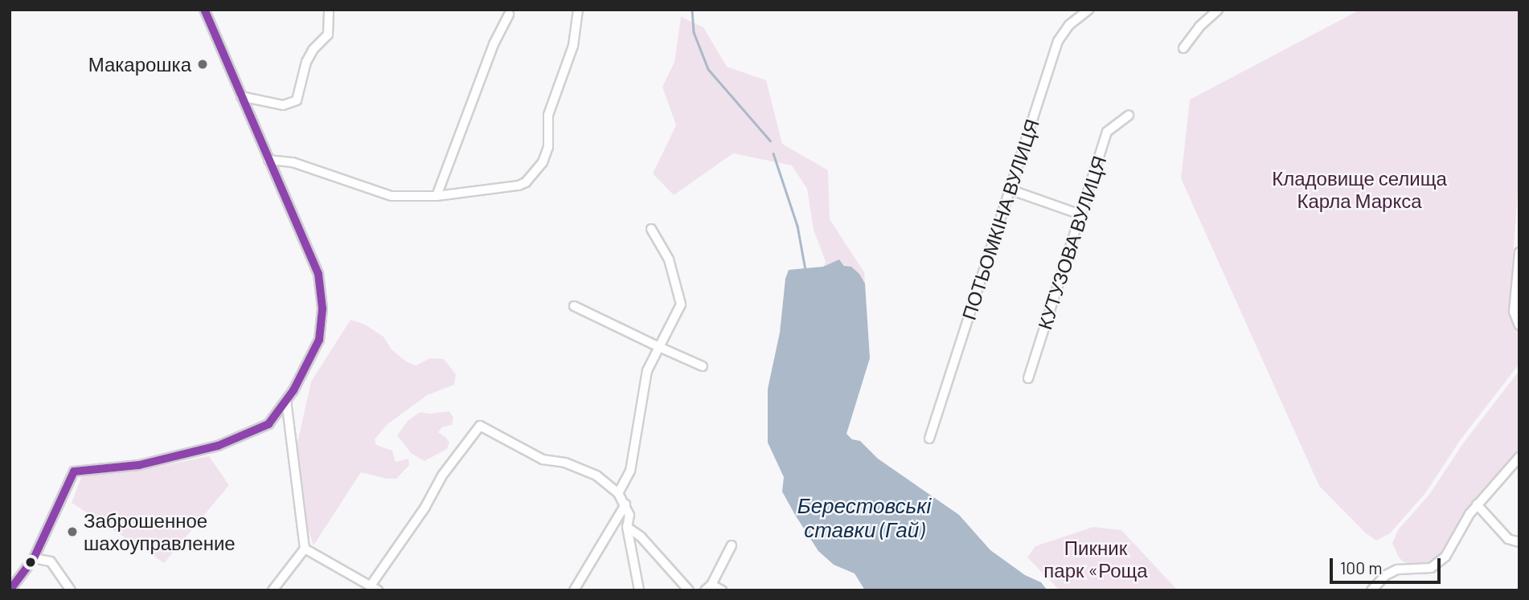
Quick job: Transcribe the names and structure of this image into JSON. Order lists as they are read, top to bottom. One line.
{"streets":{"street":["ПОТЬОМКІНА ВУЛИЦЯ","КУТУЗОВА ВУЛИЦЯ"]},"water":["Берестовські ставки (Гай)"],"parks":["Кладовище селища Карла Маркса","Пикник парк «Роща"],"places":["Макарошка","Заброшенное шахоуправление"],"scale_bar":"100 m"}
